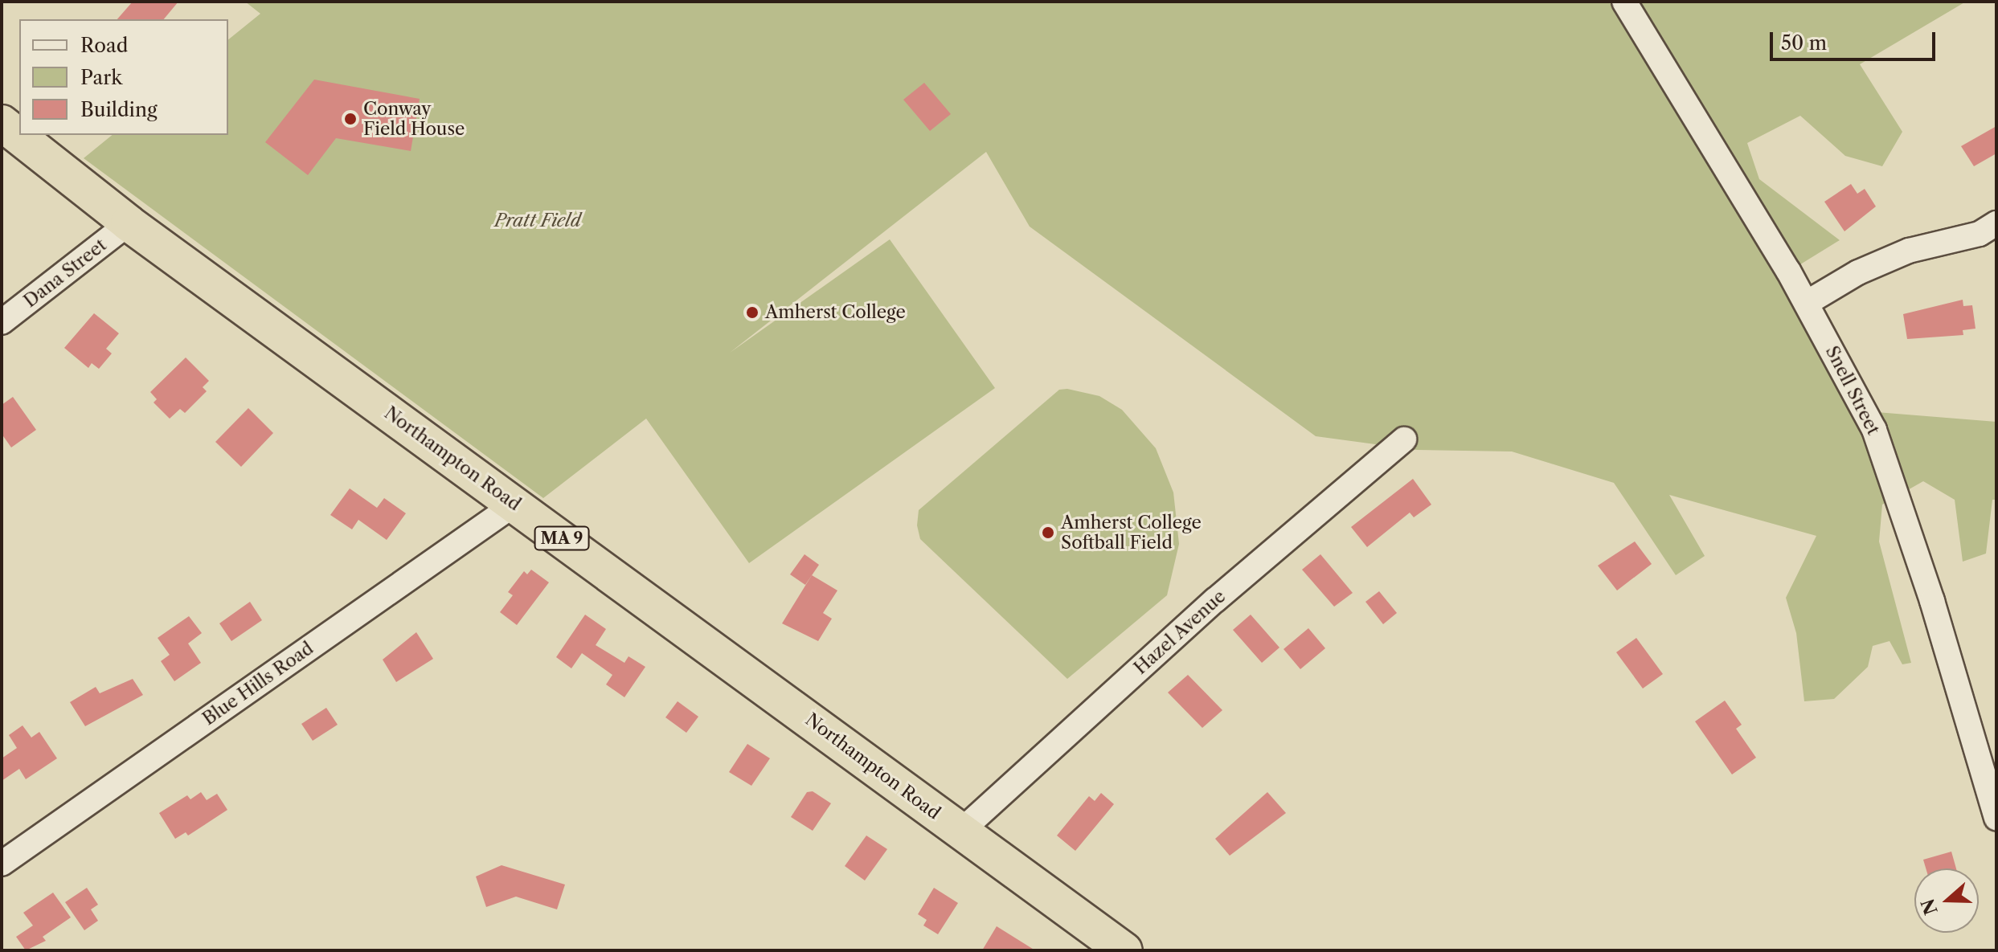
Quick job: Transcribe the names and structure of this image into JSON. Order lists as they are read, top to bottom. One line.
{"streets":{"highway":["Northampton Road","MA 9"],"street":["Dana Street","Snell Street","Hazel Avenue","Blue Hills Road"]},"crossings":[["Dana Street","Northampton Road"],["Northampton Road","Hazel Avenue"],["Northampton Road","Blue Hills Road"]],"parks":["Pratt Field"],"places":["Conway Field House","Amherst College","Amherst College Softball Field"],"legend":["Road","Park","Building"],"scale_bar":"50 m","north":"left"}
